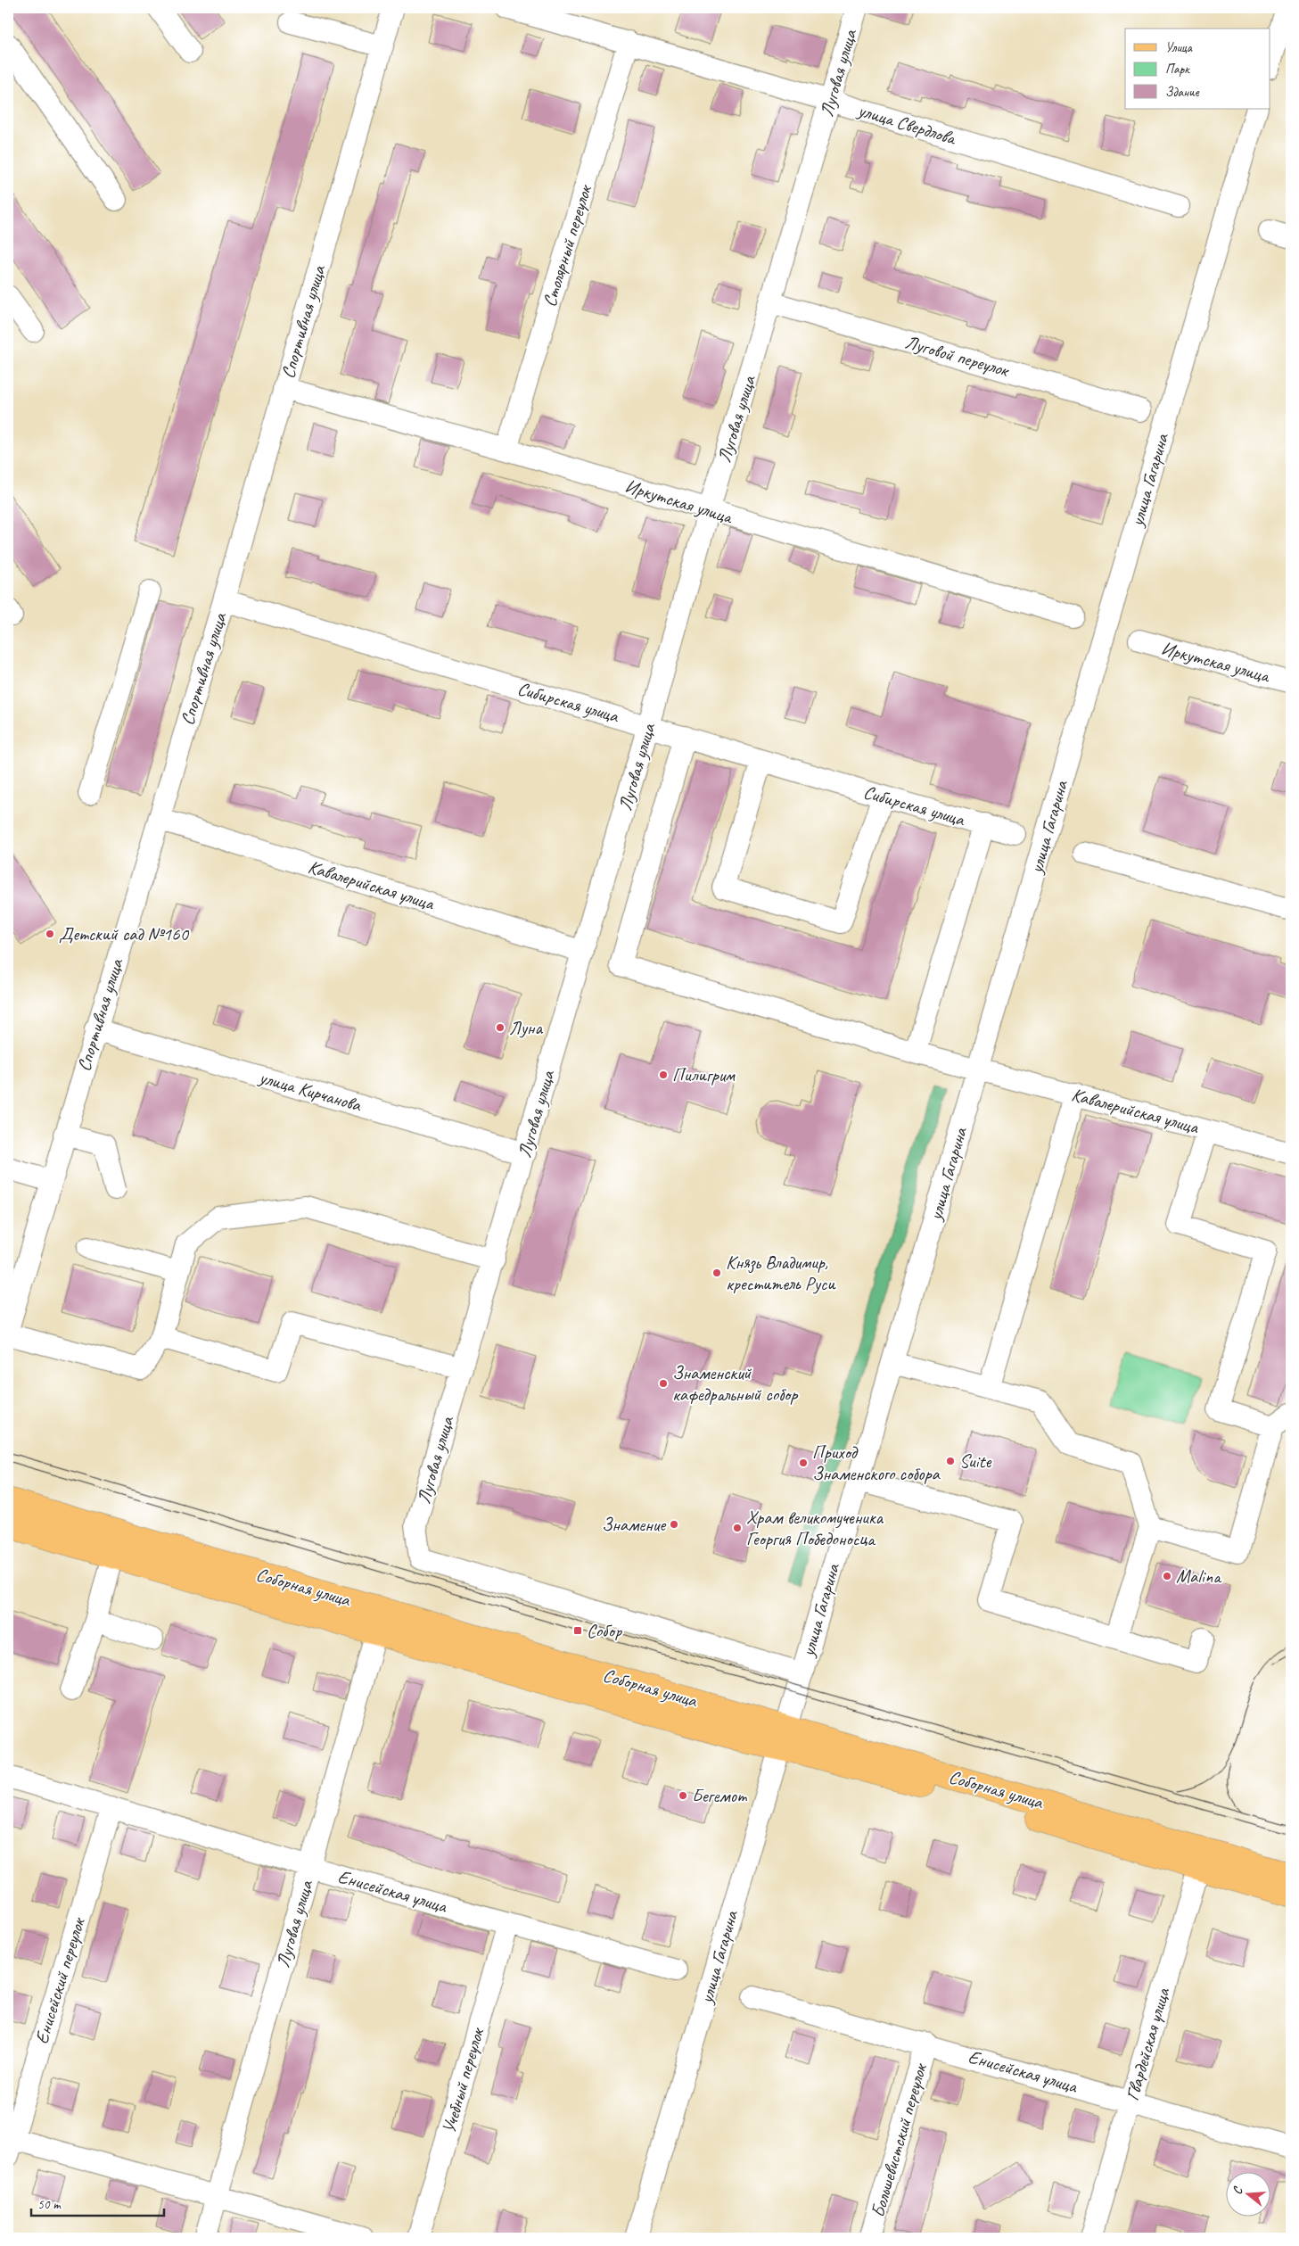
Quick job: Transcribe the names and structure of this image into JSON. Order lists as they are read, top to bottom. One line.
{"streets":{"main road":["Соборная улица"],"street":["Луговая улица","улица Свердлова","Столярный переулок","Спортивная улица","Луговой переулок","улица Гагарина","Иркутская улица","Сибирская улица","Кавалерийская улица","улица Кирчанова","Енисейская улица","Енисейский переулок","Гвардейская улица","Учебный переулок","Большевистский переулок"]},"crossings":[["Луговая улица","улица Свердлова"],["Луговая улица","Луговой переулок"],["Луговая улица","улица Гагарина"],["Луговая улица","Иркутская улица"],["Луговая улица","Сибирская улица"],["Луговая улица","Кавалерийская улица"],["Луговая улица","улица Кирчанова"],["Луговая улица","Соборная улица"],["Луговая улица","Енисейская улица"],["улица Свердлова","Столярный переулок"],["Столярный переулок","Иркутская улица"],["Спортивная улица","Иркутская улица"],["Спортивная улица","Сибирская улица"],["Спортивная улица","Кавалерийская улица"],["Спортивная улица","улица Кирчанова"],["улица Гагарина","Кавалерийская улица"],["улица Гагарина","Соборная улица"],["Сибирская улица","Кавалерийская улица"],["Соборная улица","Гвардейская улица"],["Енисейская улица","Енисейский переулок"],["Енисейская улица","Гвардейская улица"],["Енисейская улица","Учебный переулок"],["Енисейская улица","Большевистский переулок"]],"places":{"other":["Детский сад №160","Луна","Пилигрим","Князь Владимир, креститель Руси","Знаменский кафедральный собор","Suite","Приход Знаменского собора","Знамение","Храм великомученика Георгия Победоносца","Malina","Бегемот"],"transit":["Собор"]},"legend":["Улица","Парк","Здание"],"scale_bar":"50 m","north":"left"}
